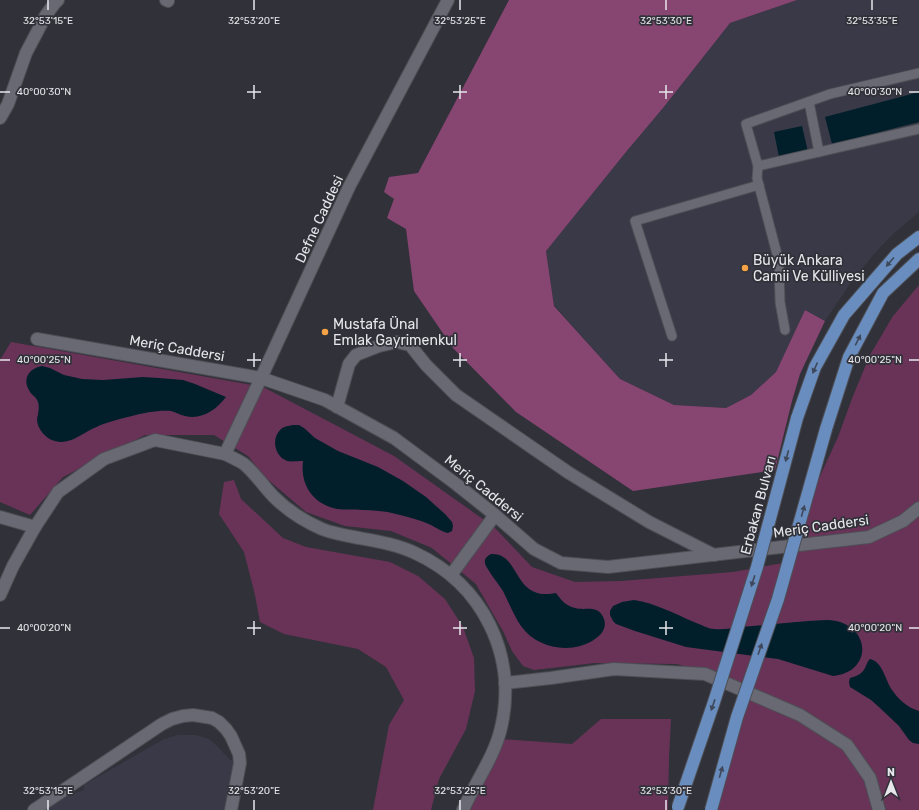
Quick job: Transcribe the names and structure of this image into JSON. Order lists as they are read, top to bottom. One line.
{"streets":{"highway":["Erbakan Bulvarı"],"street":["Defne Caddesi","Meriç Caddersi"]},"crossings":[["Defne Caddesi","Meriç Caddersi"]],"places":["Büyük Ankara Camii Ve Külliyesi","Mustafa Ünal Emlak Gayrimenkul"],"north":"top","coordinates":["32°53'15\"E","32°53'20\"E","32°53'25\"E","32°53'30\"E","32°53'35\"E","40°00'30\"N","40°00'25\"N","40°00'20\"N"]}
